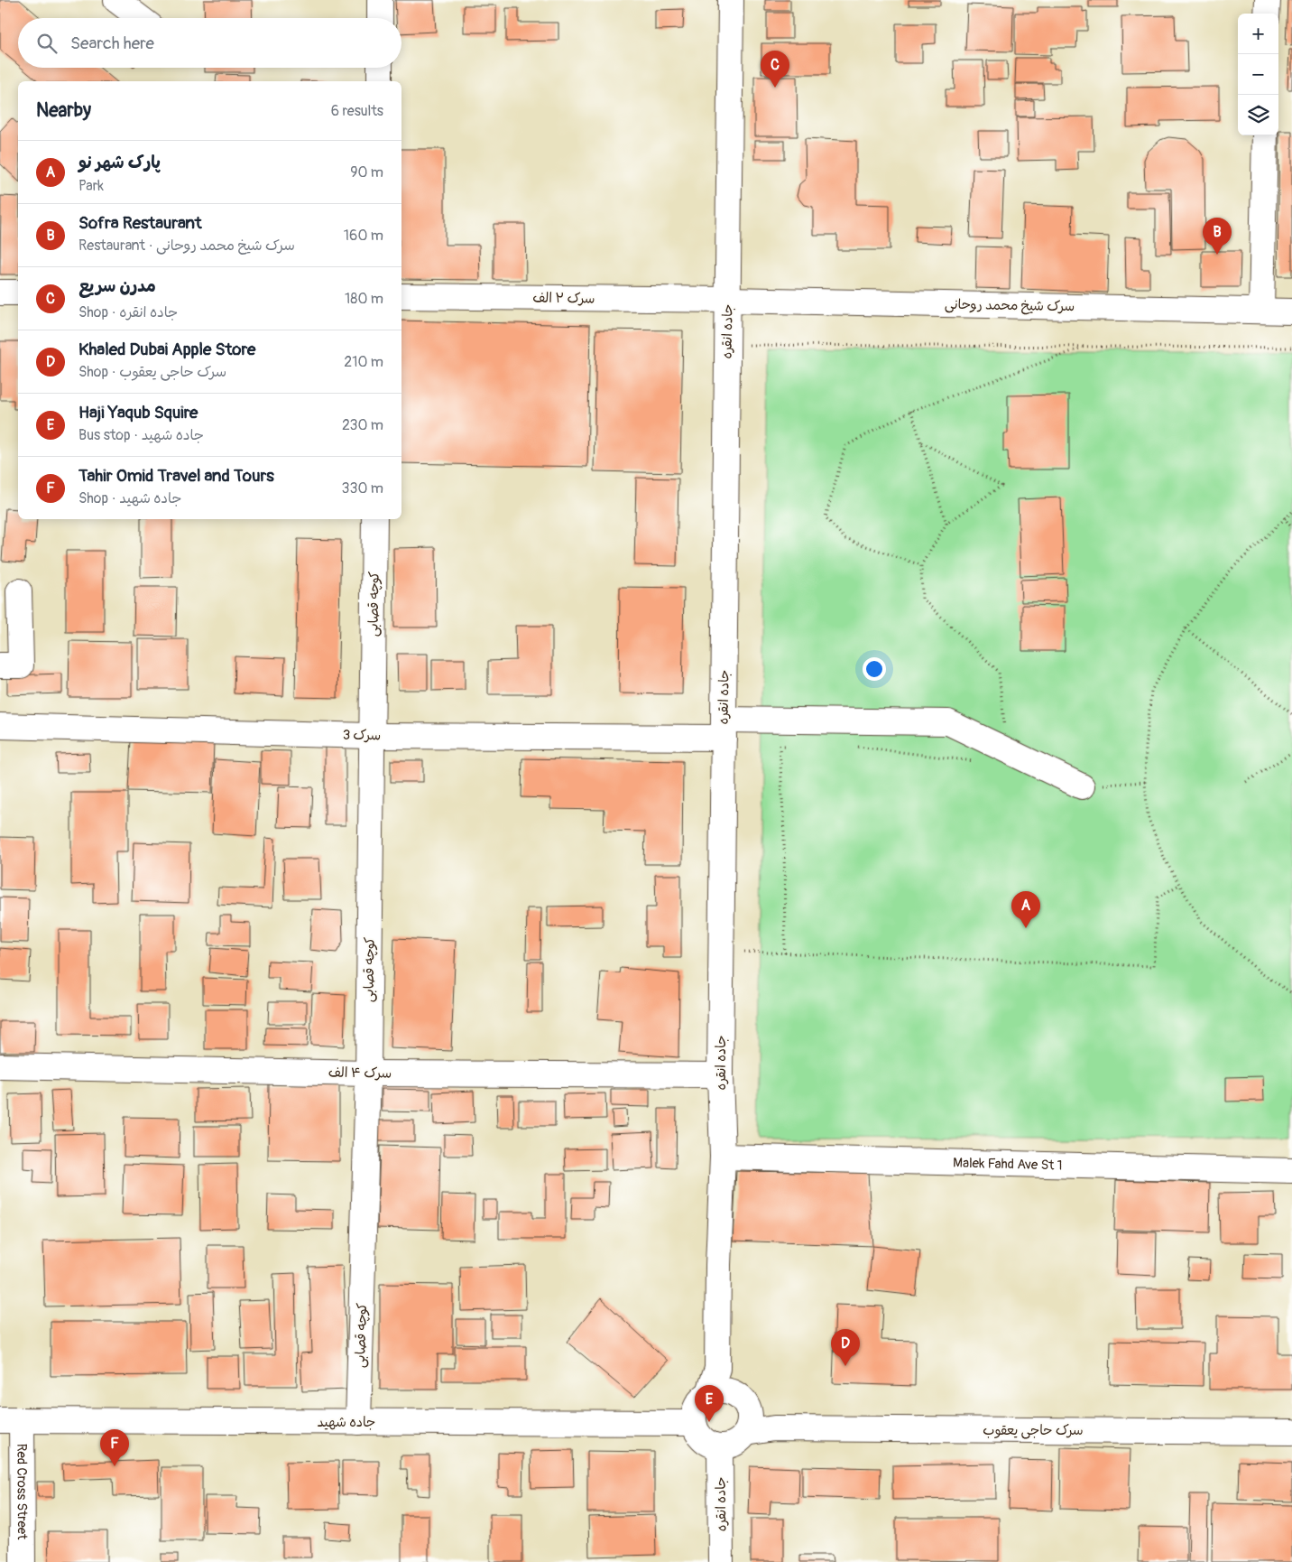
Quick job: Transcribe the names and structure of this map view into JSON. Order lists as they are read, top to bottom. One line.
{"streets":{"street":["سرک ۲ الف","سرک شیخ محمد روحانی","جاده انقره","کوچه قصابی","سرک 3","سرک ۴ الف","Malek Fahd Ave St 1","جاده شهید","سرک حاجی یعقوب","Red Cross Street"]},"crossings":[["سرک ۲ الف","سرک شیخ محمد روحانی"],["سرک ۲ الف","جاده انقره"],["سرک شیخ محمد روحانی","جاده انقره"],["جاده انقره","سرک 3"],["جاده انقره","سرک ۴ الف"],["جاده انقره","Malek Fahd Ave St 1"],["جاده انقره","جاده شهید"],["جاده انقره","سرک حاجی یعقوب"],["کوچه قصابی","سرک 3"],["کوچه قصابی","سرک ۴ الف"],["کوچه قصابی","جاده شهید"],["جاده شهید","سرک حاجی یعقوب"],["جاده شهید","Red Cross Street"]],"page":{"map_buttons":["+","−"],"search":"Search here","pins":["C","B","A","D","E","F"],"heading":["Nearby","6 results"],"list":[{"mark":"A","name":"پارک شهر نو","note":"Park","value":"90 m"},{"mark":"B","name":"Sofra Restaurant","note":"Restaurant · سرک شیخ محمد روحانی","value":"160 m"},{"mark":"C","name":"مدرن سریع","note":"Shop · جاده انقره","value":"180 m"},{"mark":"D","name":"Khaled Dubai Apple Store","note":"Shop · سرک حاجی یعقوب","value":"210 m"},{"mark":"E","name":"Haji Yaqub Squire","note":"Bus stop · جاده شهید","value":"230 m"},{"mark":"F","name":"Tahir Omid Travel and Tours","note":"Shop · جاده شهید","value":"330 m"}]}}
